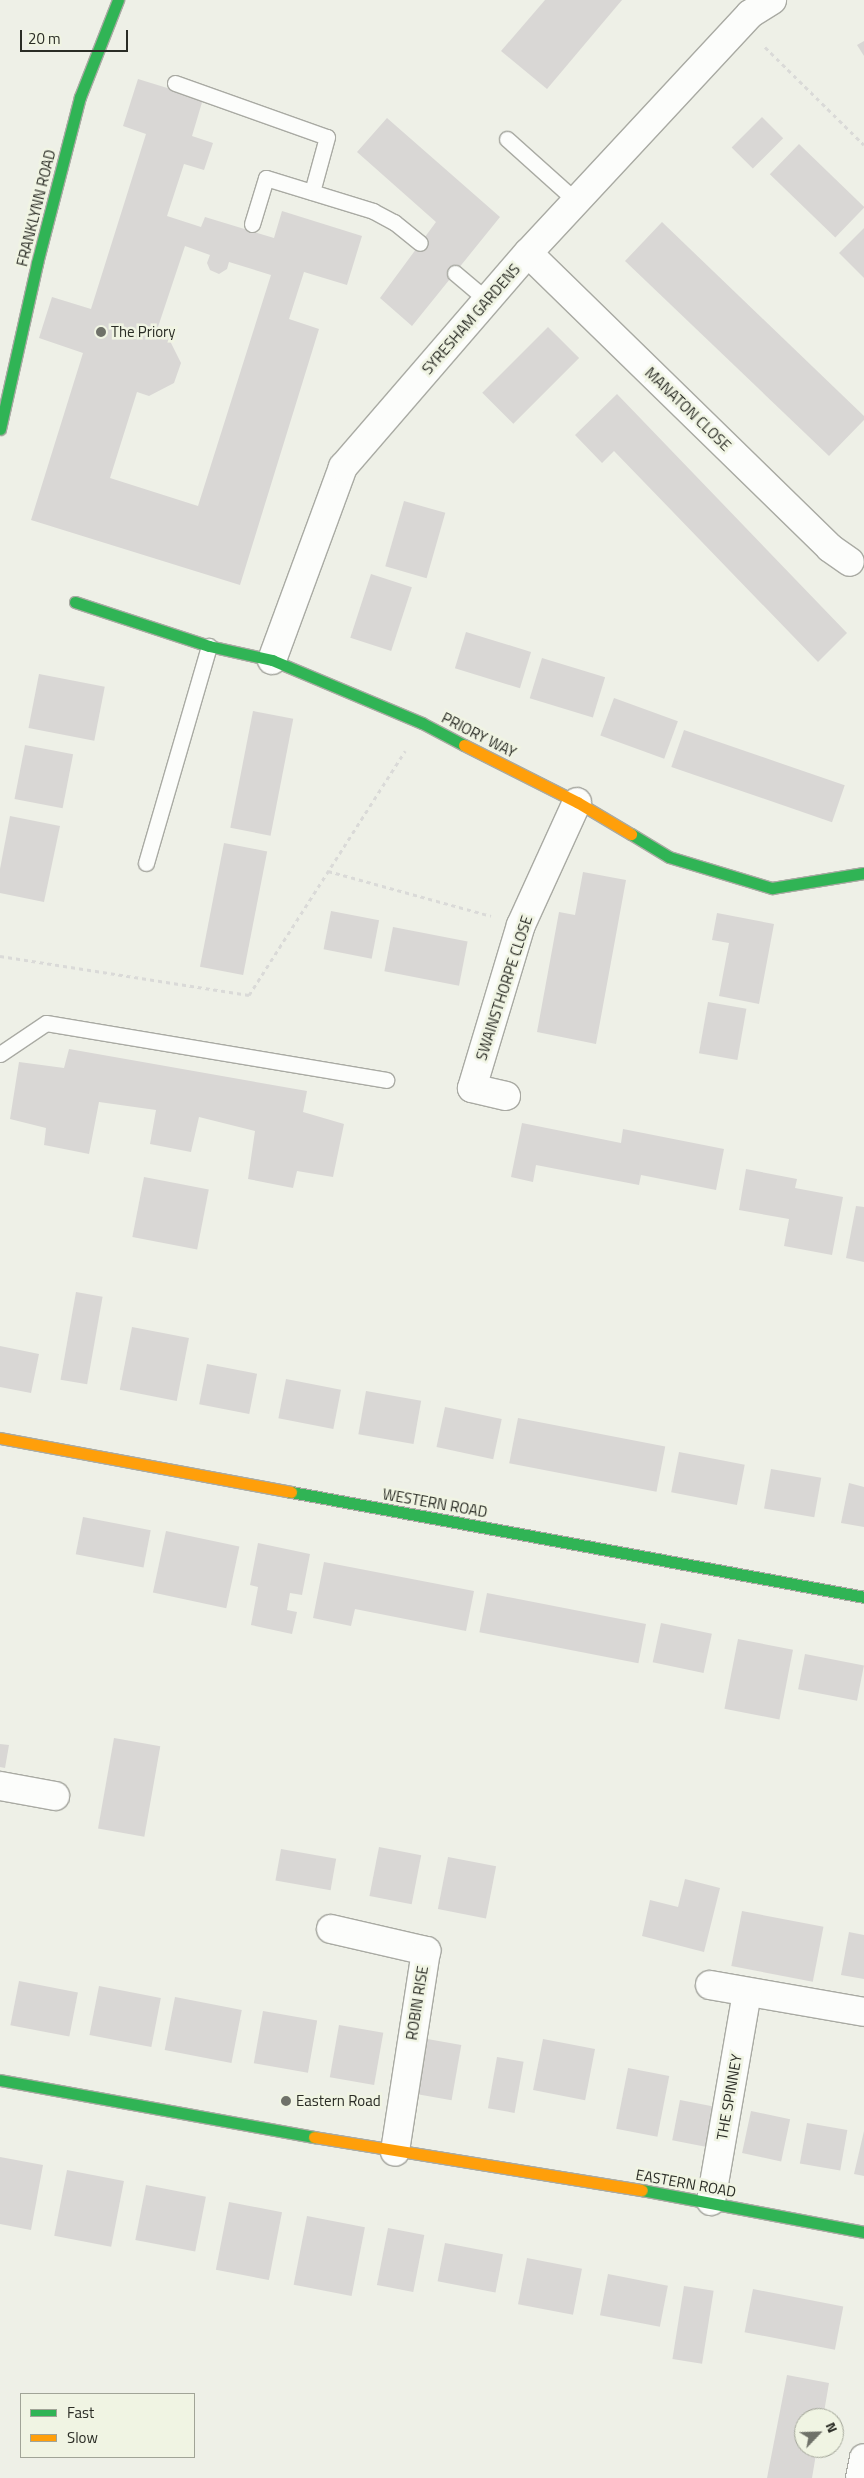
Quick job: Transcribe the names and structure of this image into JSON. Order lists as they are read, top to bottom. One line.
{"streets":{"street":["FRANKLYNN ROAD","SYRESHAM GARDENS","MANATON CLOSE","PRIORY WAY","SWAINSTHORPE CLOSE","WESTERN ROAD","ROBIN RISE","THE SPINNEY","EASTERN ROAD"]},"crossings":[["SYRESHAM GARDENS","MANATON CLOSE"],["SYRESHAM GARDENS","PRIORY WAY"],["PRIORY WAY","SWAINSTHORPE CLOSE"],["ROBIN RISE","EASTERN ROAD"],["THE SPINNEY","EASTERN ROAD"]],"places":["The Priory","Eastern Road"],"legend":["Fast","Slow"],"scale_bar":"20 m","north":"top right"}
